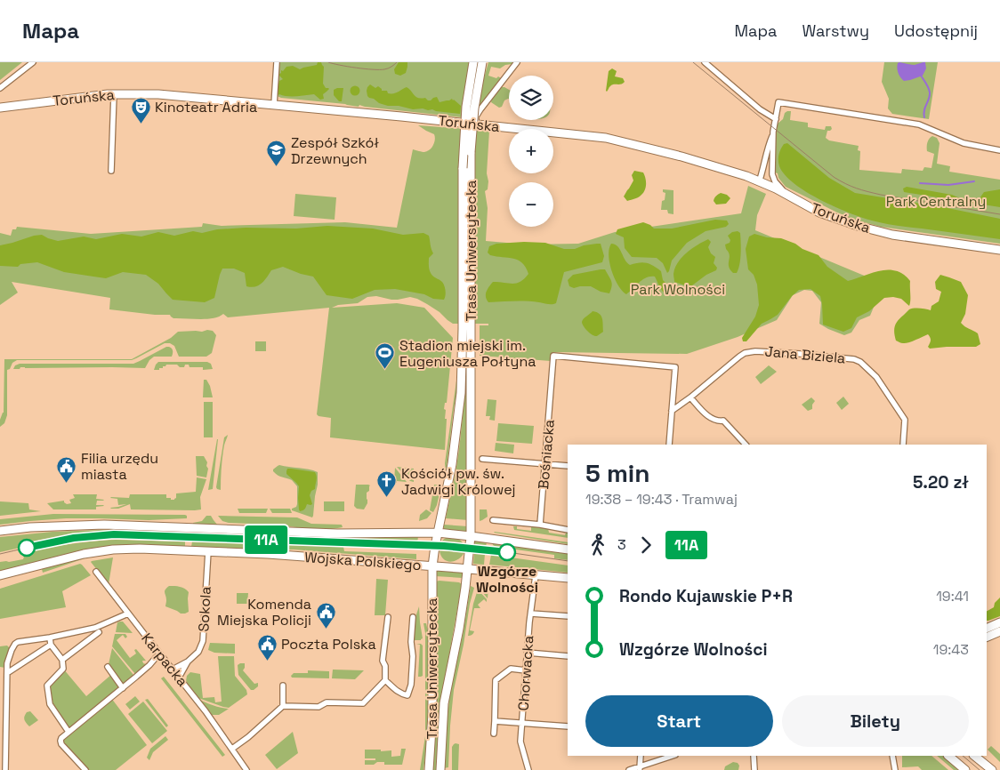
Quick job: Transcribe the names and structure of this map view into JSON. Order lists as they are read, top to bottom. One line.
{"streets":{"street":["Toruńska","Trasa Uniwersytecka","Jana Biziela","Bośniacka","Wojska Polskiego","Sokola","Karpacka","Chorwacka"]},"crossings":[["Trasa Uniwersytecka","Wojska Polskiego"],["Jana Biziela","Bośniacka"],["Wojska Polskiego","Sokola"],["Wojska Polskiego","Chorwacka"],["Sokola","Karpacka"]],"parks":["Park Centralny","Park Wolności"],"places":{"theatre":["Kinoteatr Adria"],"school or university":["Zespół Szkół Drzewnych"],"sports":["Stadion miejski im. Eugeniusza Połtyna"],"public building":["Filia urzędu miasta","Komenda Miejska Policji","Poczta Polska"],"church":["Kościół pw. św. Jadwigi Królowej"],"other":["Wzgórze Wolności"]},"lines":["tram line 11A"],"page":{"header":"Mapa","nav":["Mapa","Warstwy","Udostępnij"],"on_map":"11A","map_buttons":["+","−"],"heading":["5 min","19:38 – 19:43 · Tramwaj","5.20 zł"],"legs":["3","11A"],"list":[{"name":"Rondo Kujawskie P+R","value":"19:41"},{"name":"Wzgórze Wolności","value":"19:43"}],"buttons":["Start","Bilety"]}}
